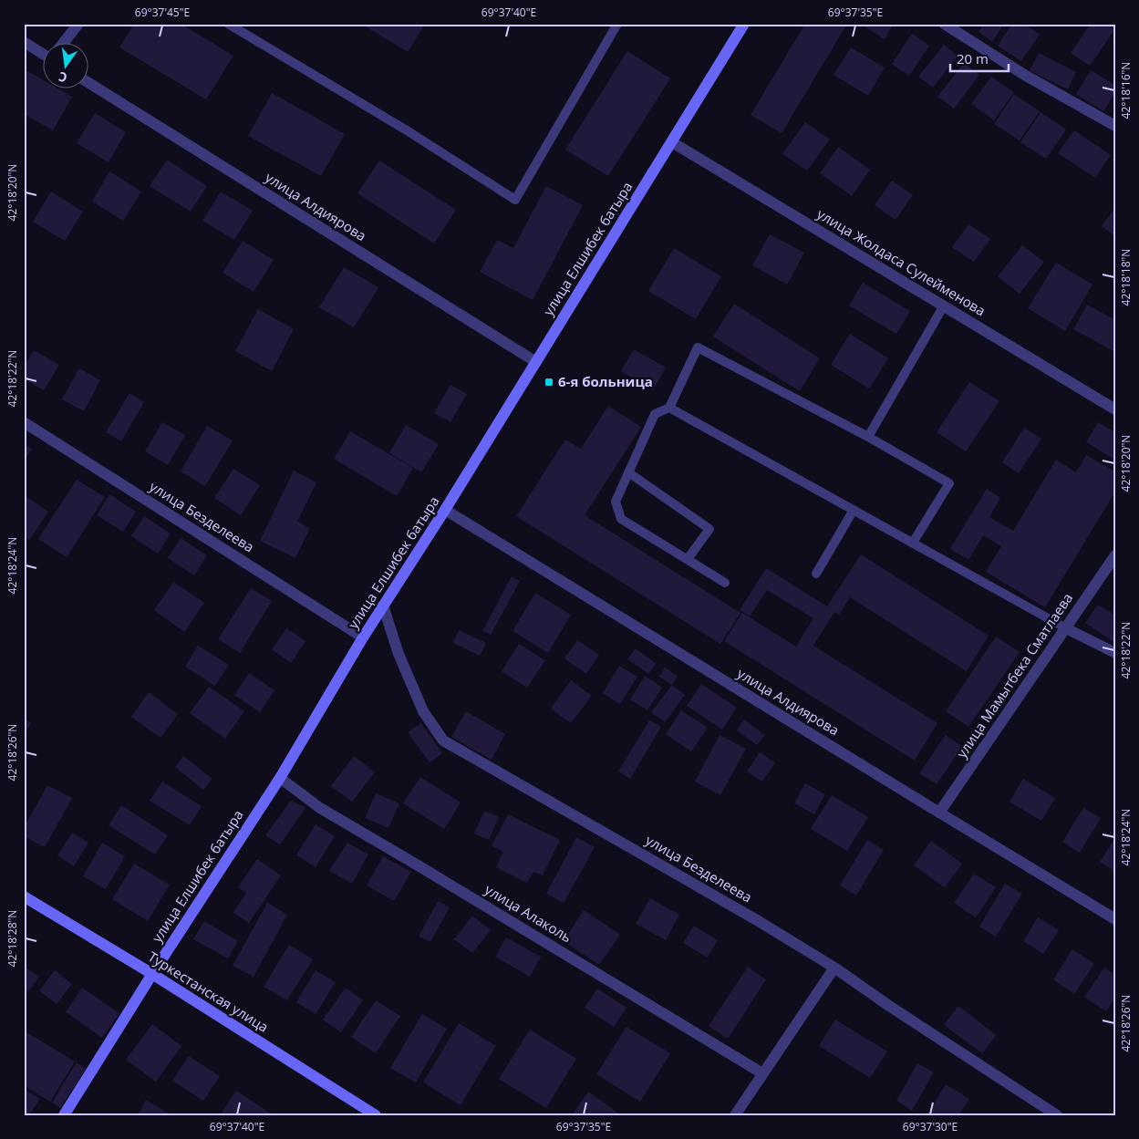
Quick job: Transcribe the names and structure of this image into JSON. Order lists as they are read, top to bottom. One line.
{"streets":{"street":["улица Алдиярова","улица Елшибек батыра","улица Жолдаса Сулейменова","улица Безделеева","улица Мамытбека Сматлаева","улица Алаколь","Туркестанская улица"]},"crossings":[["улица Алдиярова","улица Елшибек батыра"],["улица Алдиярова","улица Мамытбека Сматлаева"],["улица Елшибек батыра","улица Жолдаса Сулейменова"],["улица Елшибек батыра","улица Безделеева"],["улица Елшибек батыра","улица Алаколь"],["улица Елшибек батыра","Туркестанская улица"]],"places":{"transit":["6-я больница"]},"scale_bar":"20 m","north":"bottom","coordinates":["69°37'45\"E","69°37'40\"E","69°37'35\"E","42°18'16\"N","42°18'20\"N","42°18'18\"N","42°18'22\"N","42°18'24\"N","42°18'26\"N","42°18'28\"N","69°37'30\"E"]}
